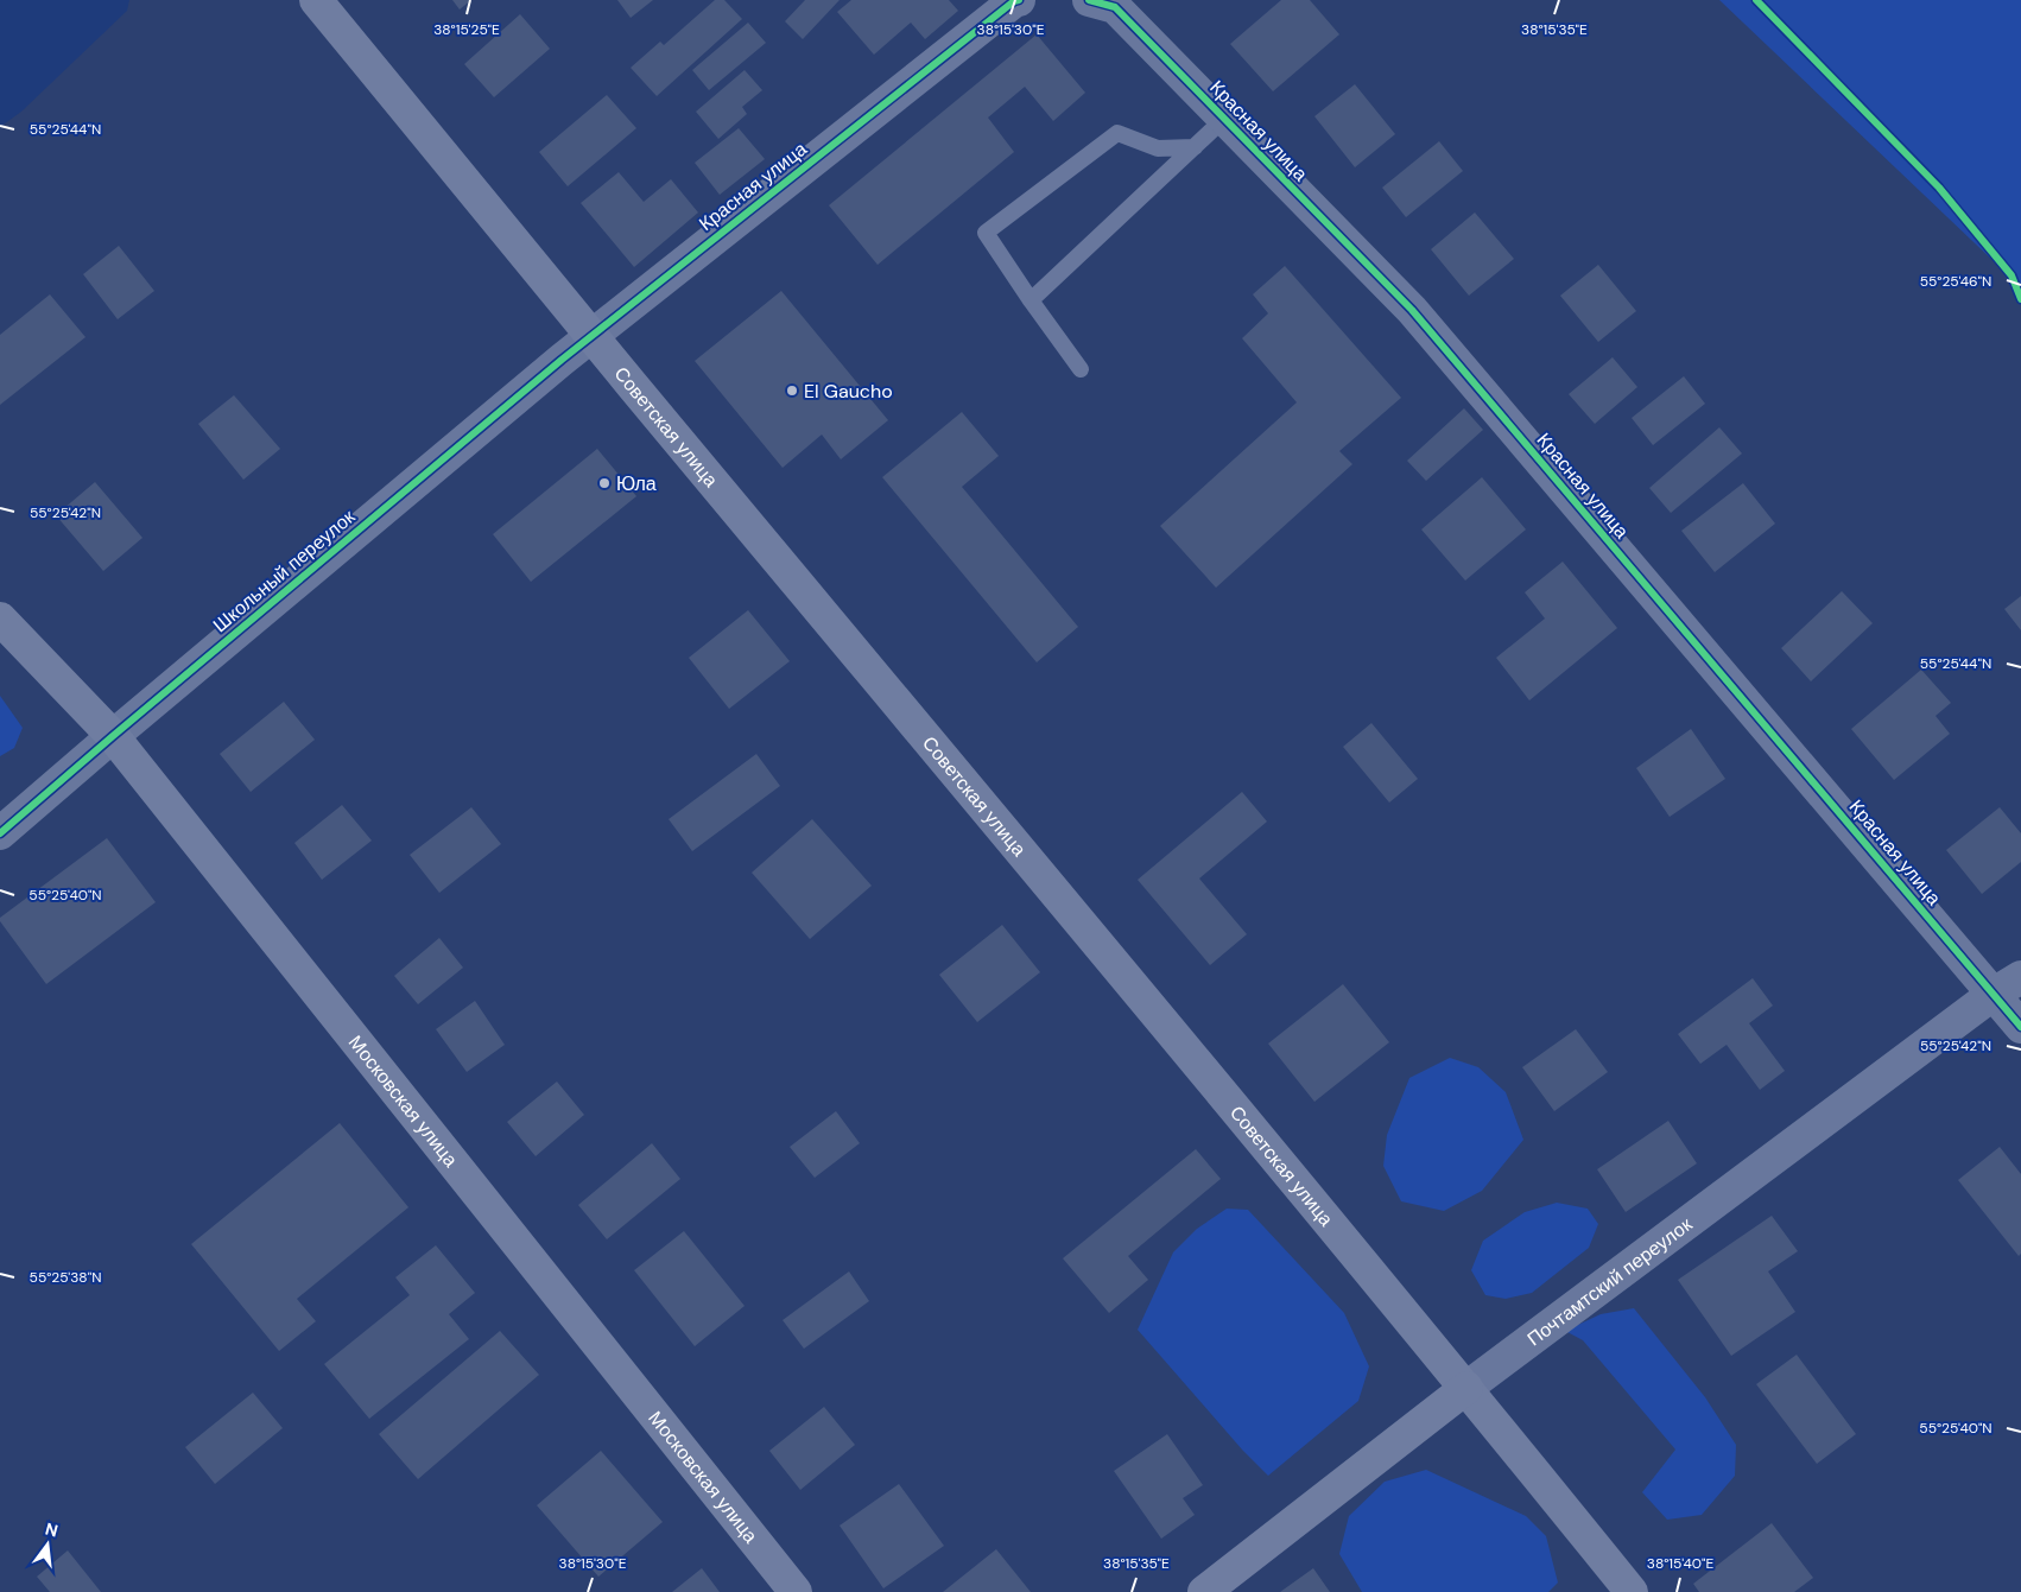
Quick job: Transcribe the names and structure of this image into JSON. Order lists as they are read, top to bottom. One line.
{"streets":{"main road":["Советская улица","Московская улица","Почтамтский переулок"],"street":["Красная улица","Школьный переулок"]},"crossings":[["Красная улица","Советская улица"],["Красная улица","Школьный переулок"],["Красная улица","Почтамтский переулок"],["Советская улица","Школьный переулок"],["Советская улица","Почтамтский переулок"],["Школьный переулок","Московская улица"]],"places":["El Gaucho","Юла"],"north":"top","coordinates":["38°15'25\"E","38°15'30\"E","38°15'35\"E","55°25'44\"N","55°25'46\"N","55°25'42\"N","55°25'40\"N","55°25'38\"N","38°15'40\"E"]}
